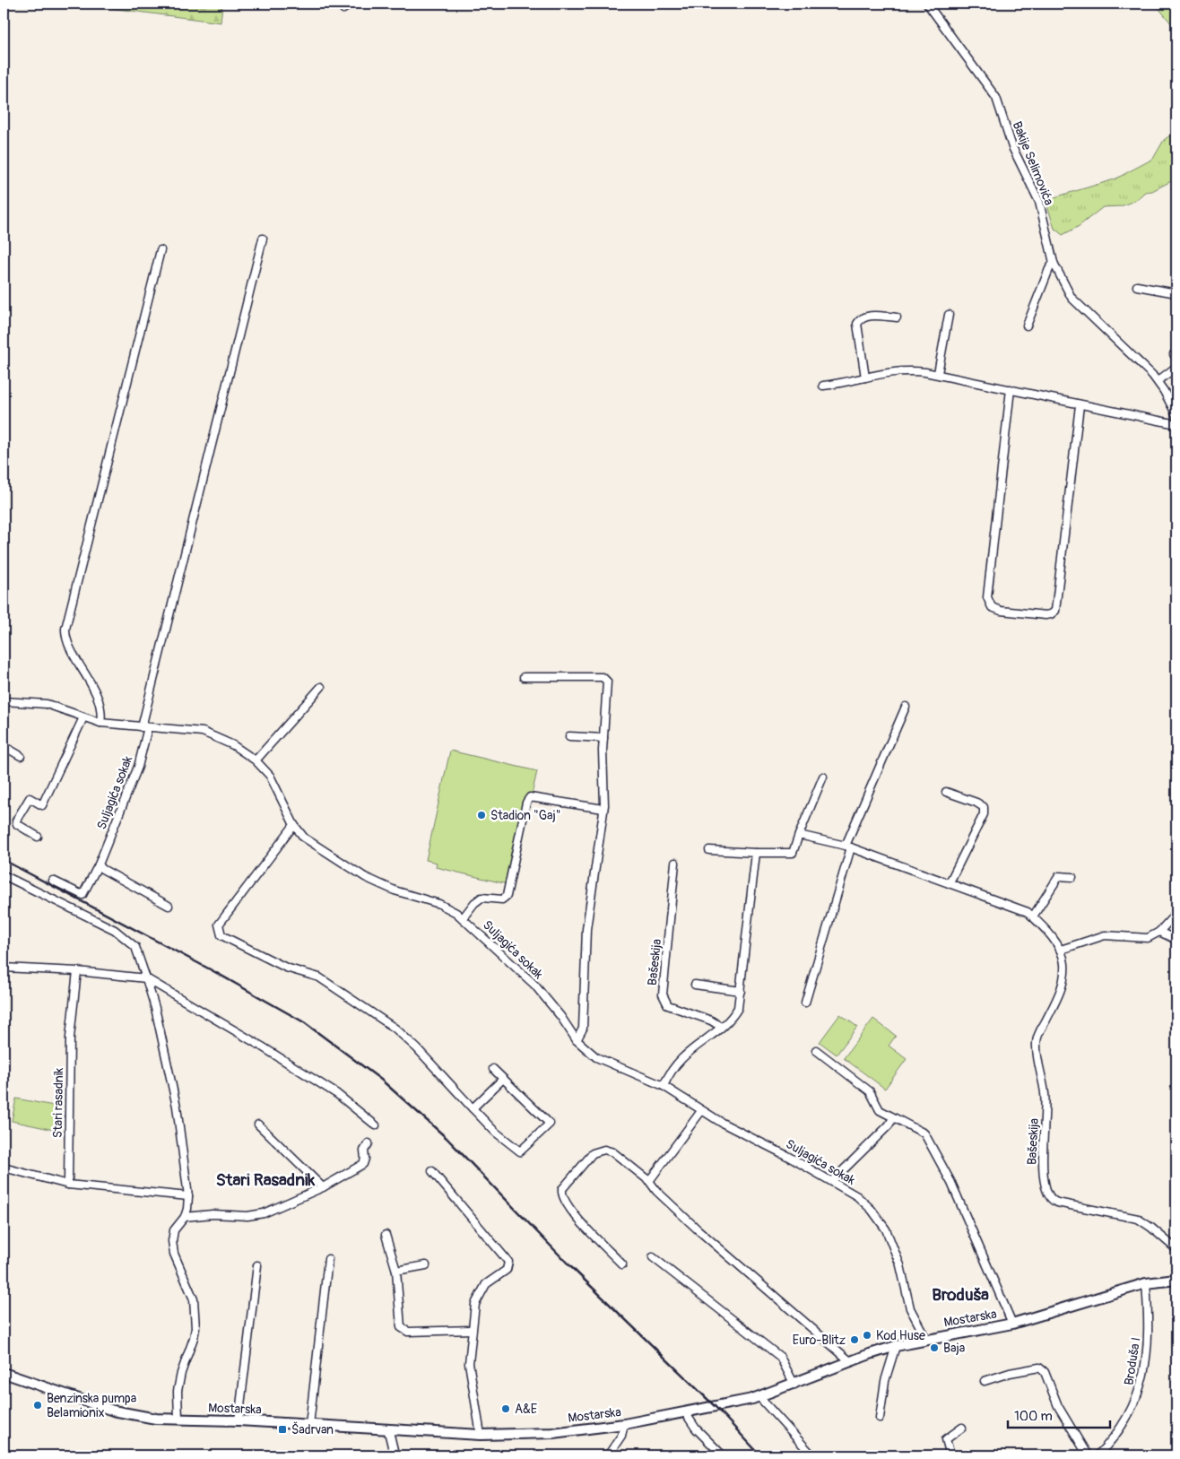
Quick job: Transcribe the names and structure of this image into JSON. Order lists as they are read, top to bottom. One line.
{"streets":{"main road":["Mostarska"],"street":["Bakije Selimovića","Suljagića sokak","Bašeskija","Stari rasadnik","Broduša I"]},"crossings":[["Suljagića sokak","Mostarska"],["Mostarska","Broduša I"]],"districts":["Stari Rasadnik","Broduša"],"places":{"other":["Stadion \"Gaj\"","Kod Huse","Euro-Blitz","Baja","Benzinska pumpa Belamionix","A&E"],"transit":["Šadrvan"]},"scale_bar":"100 m"}
